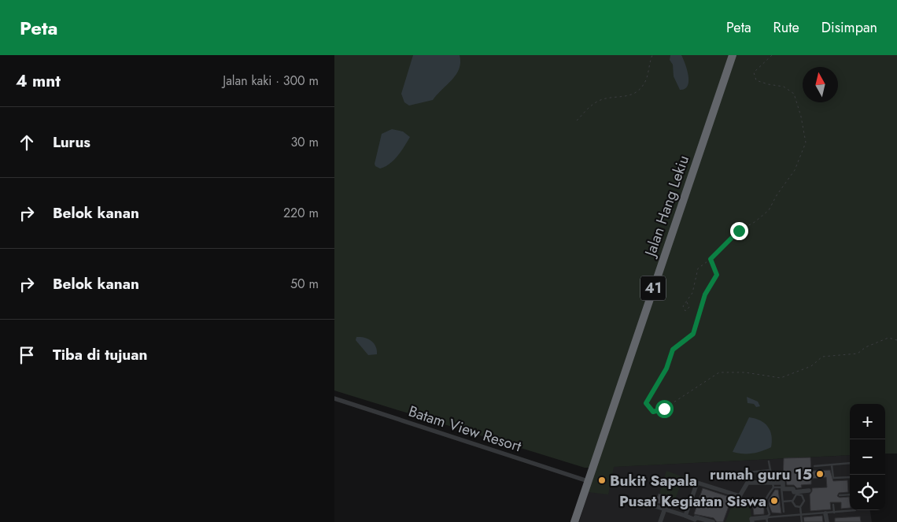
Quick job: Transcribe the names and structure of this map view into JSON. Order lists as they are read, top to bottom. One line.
{"streets":{"highway":["Jalan Hang Lekiu","41"],"street":["Batam View Resort"]},"crossings":[["Jalan Hang Lekiu","Batam View Resort"]],"places":["rumah guru 15","Bukit Sapala","Pusat Kegiatan Siswa"],"north":"top","page":{"header":"Peta","nav":["Peta","Rute","Disimpan"],"heading":["4 mnt","Jalan kaki · 300 m"],"list":[["Lurus","30 m"],["Belok kanan","220 m"],["Belok kanan","50 m"],"Tiba di tujuan"],"map_buttons":["+","−"]}}
